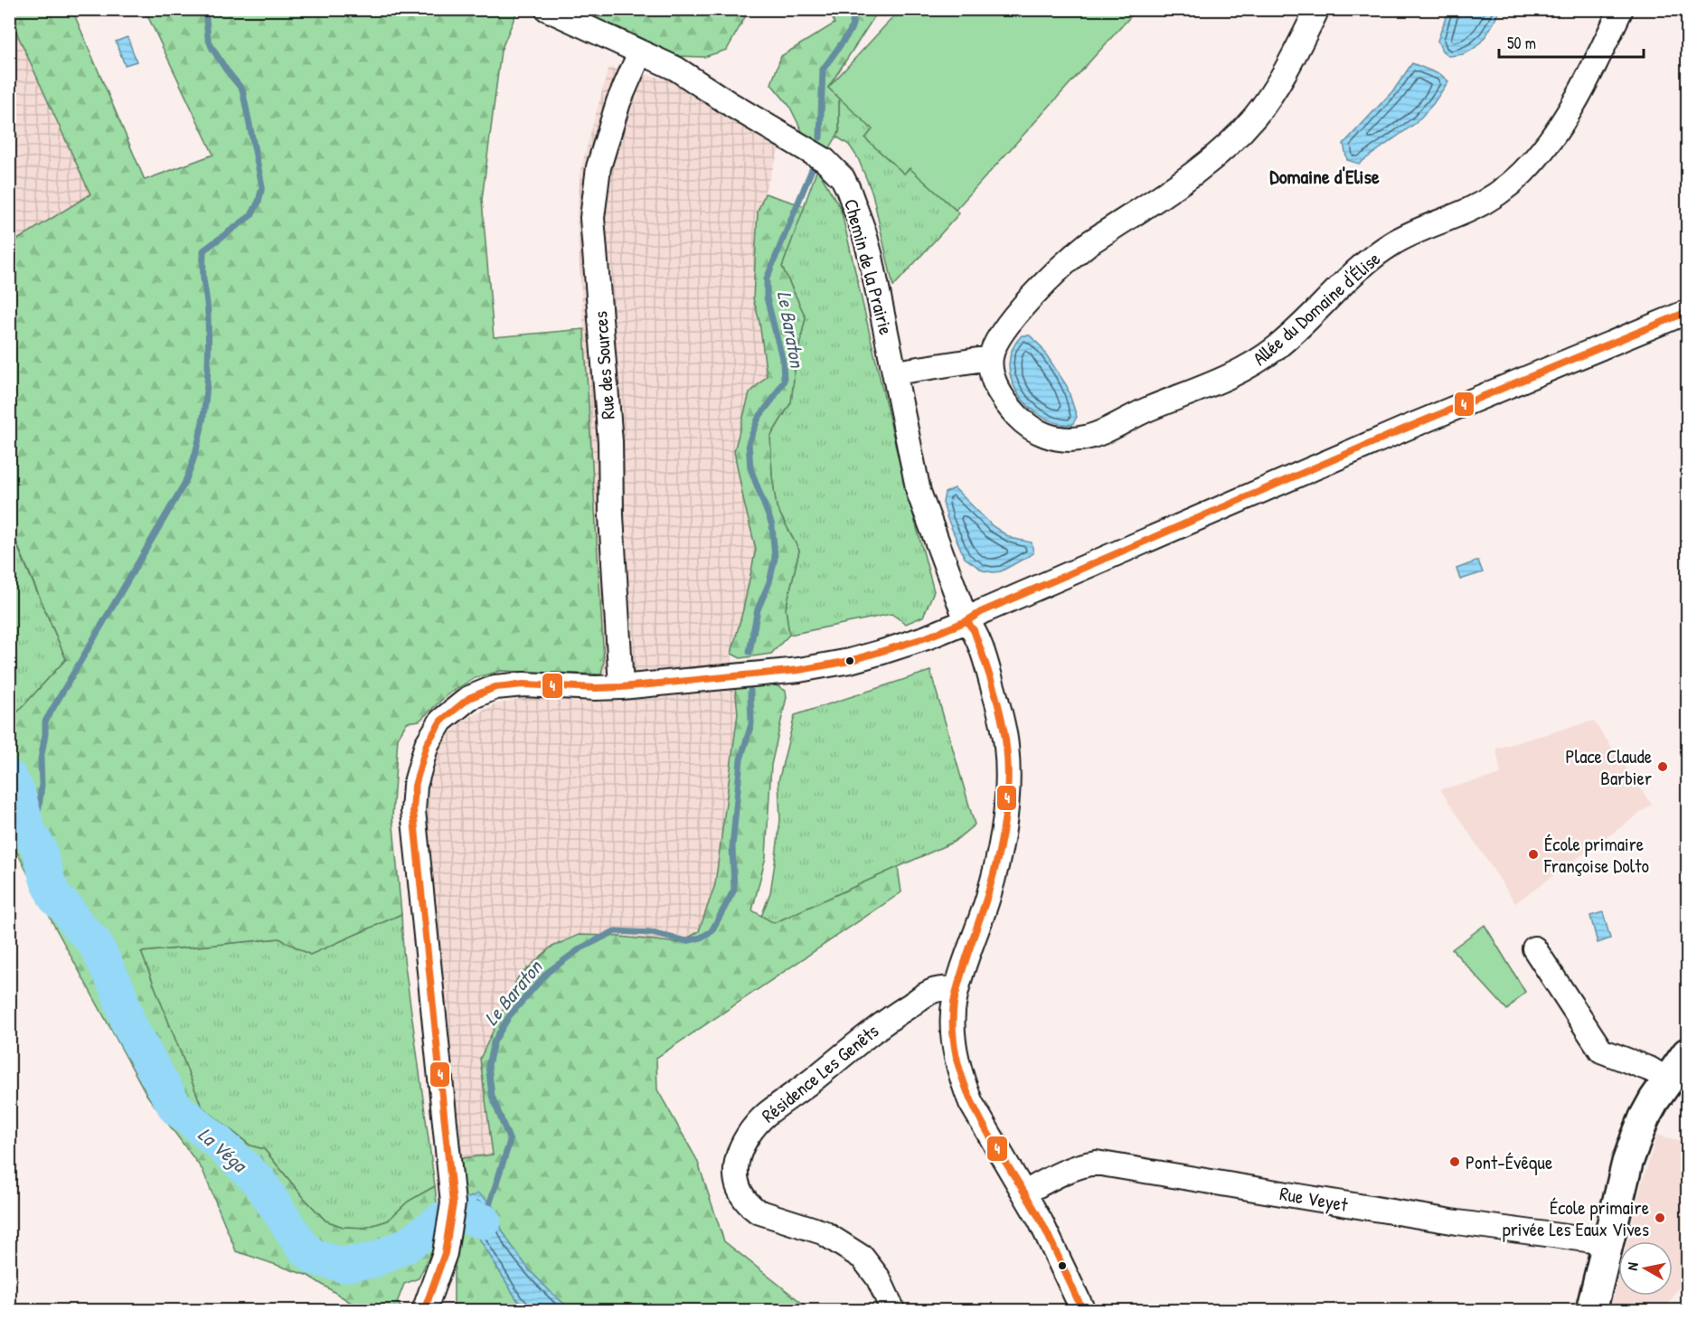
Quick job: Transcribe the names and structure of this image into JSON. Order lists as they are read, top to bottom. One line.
{"streets":{"street":["Chemin de la Prairie","Allée du Domaine d'Élise","Rue des Sources","Résidence Les Genêts","Rue Veyet"]},"crossings":[["Chemin de la Prairie","Rue des Sources"],["Chemin de la Prairie","Résidence Les Genêts"],["Chemin de la Prairie","Rue Veyet"]],"districts":["Domaine d'Elise"],"water":["Le Baraton","La Véga"],"places":["Place Claude Barbier","École primaire Françoise Dolto","Pont-Évêque","École primaire privée Les Eaux Vives"],"lines":["transit line 4"],"scale_bar":"50 m","north":"left"}
